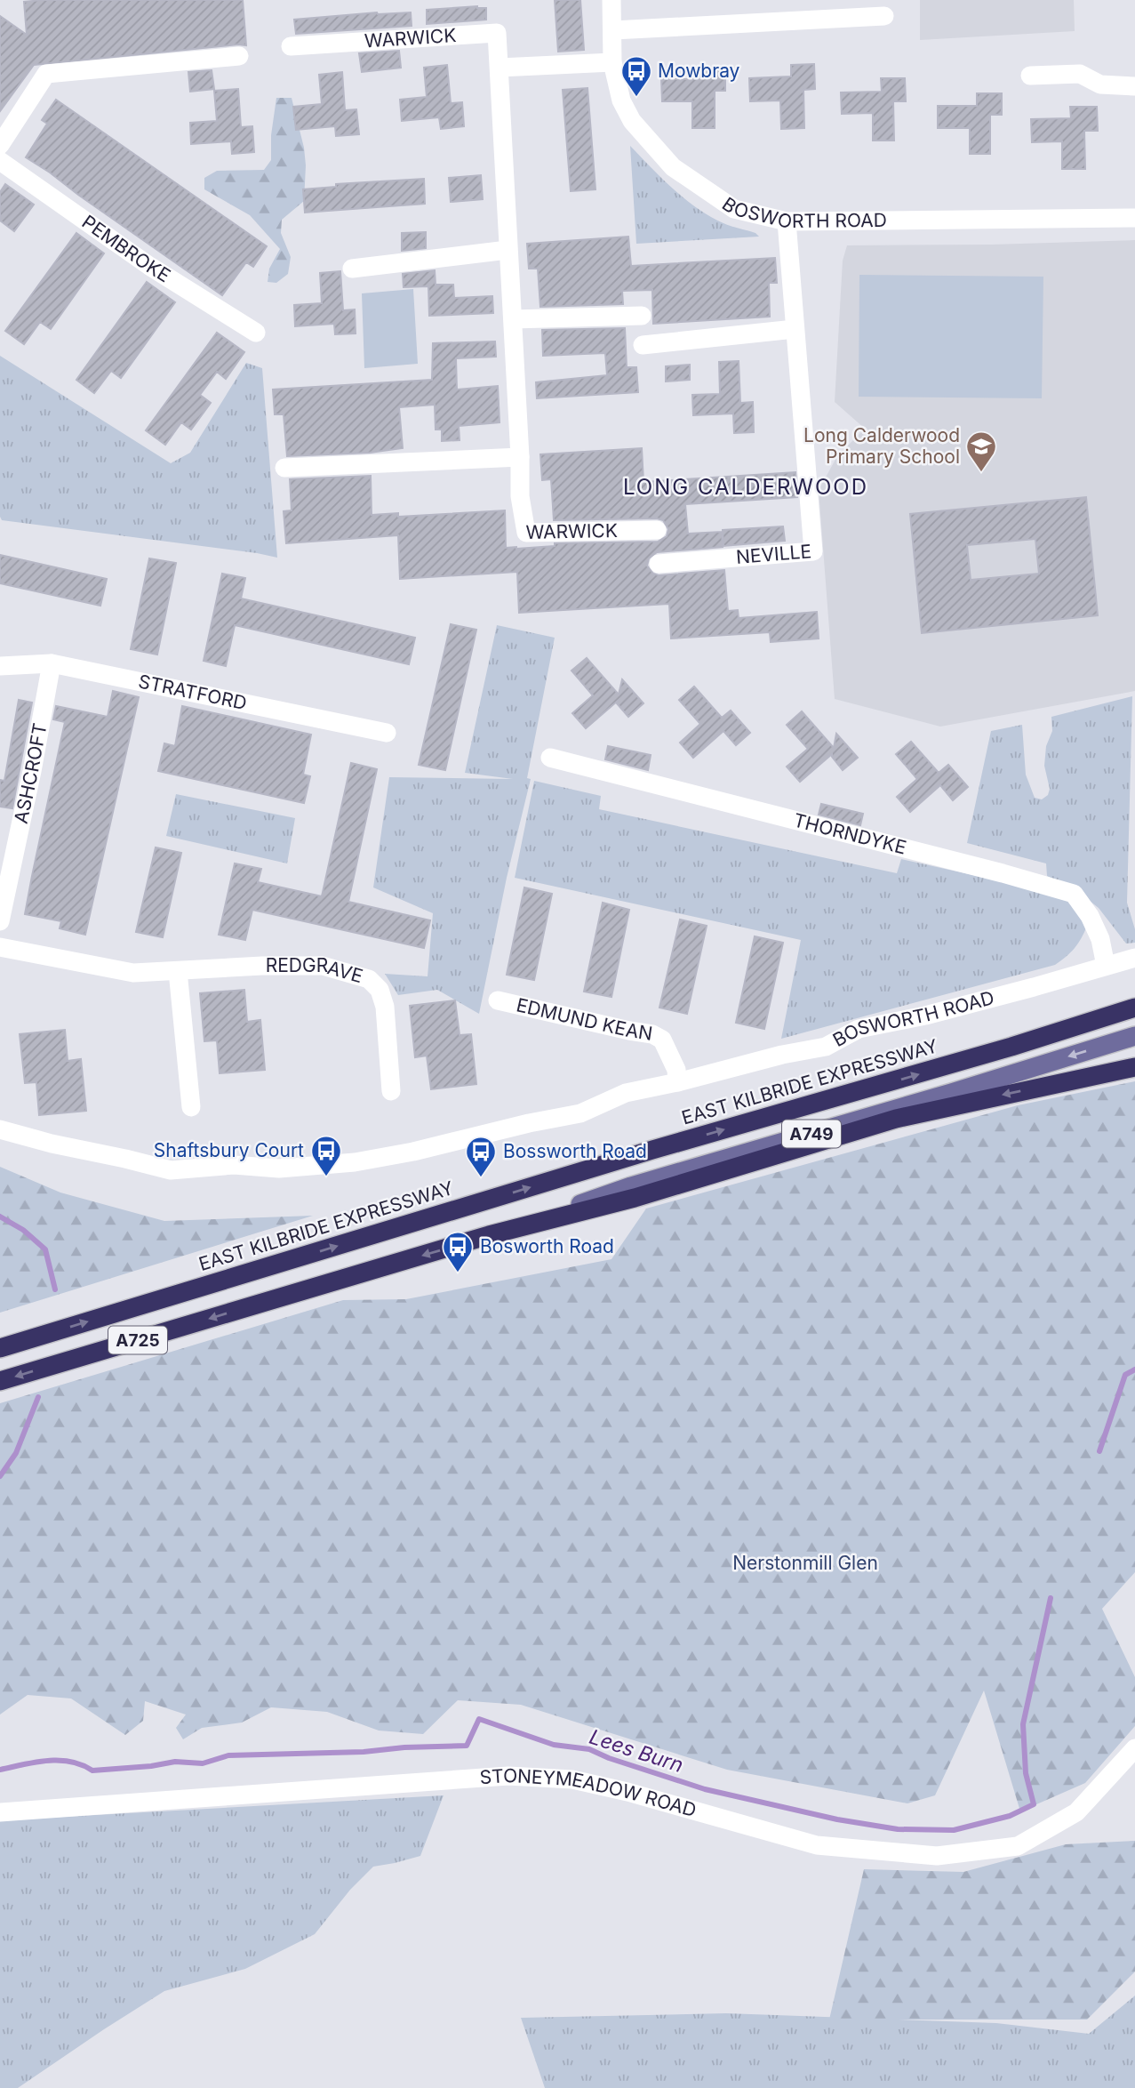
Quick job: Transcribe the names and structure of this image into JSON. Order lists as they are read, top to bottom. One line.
{"streets":{"highway":["EAST KILBRIDE EXPRESSWAY","A725"],"main road":["A749"],"street":["WARWICK","BOSWORTH ROAD","PEMBROKE","NEVILLE","STRATFORD","ASHCROFT","THORNDYKE","REDGRAVE","EDMUND KEAN","STONEYMEADOW ROAD"]},"crossings":[["BOSWORTH ROAD","NEVILLE"],["BOSWORTH ROAD","THORNDYKE"],["BOSWORTH ROAD","EDMUND KEAN"],["STRATFORD","ASHCROFT"],["A749","A725"]],"districts":["LONG CALDERWOOD"],"water":["Lees Burn"],"parks":["Nerstonmill Glen"],"places":{"bus stop":["Mowbray","Shaftsbury Court","Bossworth Road","Bosworth Road"],"school or university":["Long Calderwood Primary School"]}}
